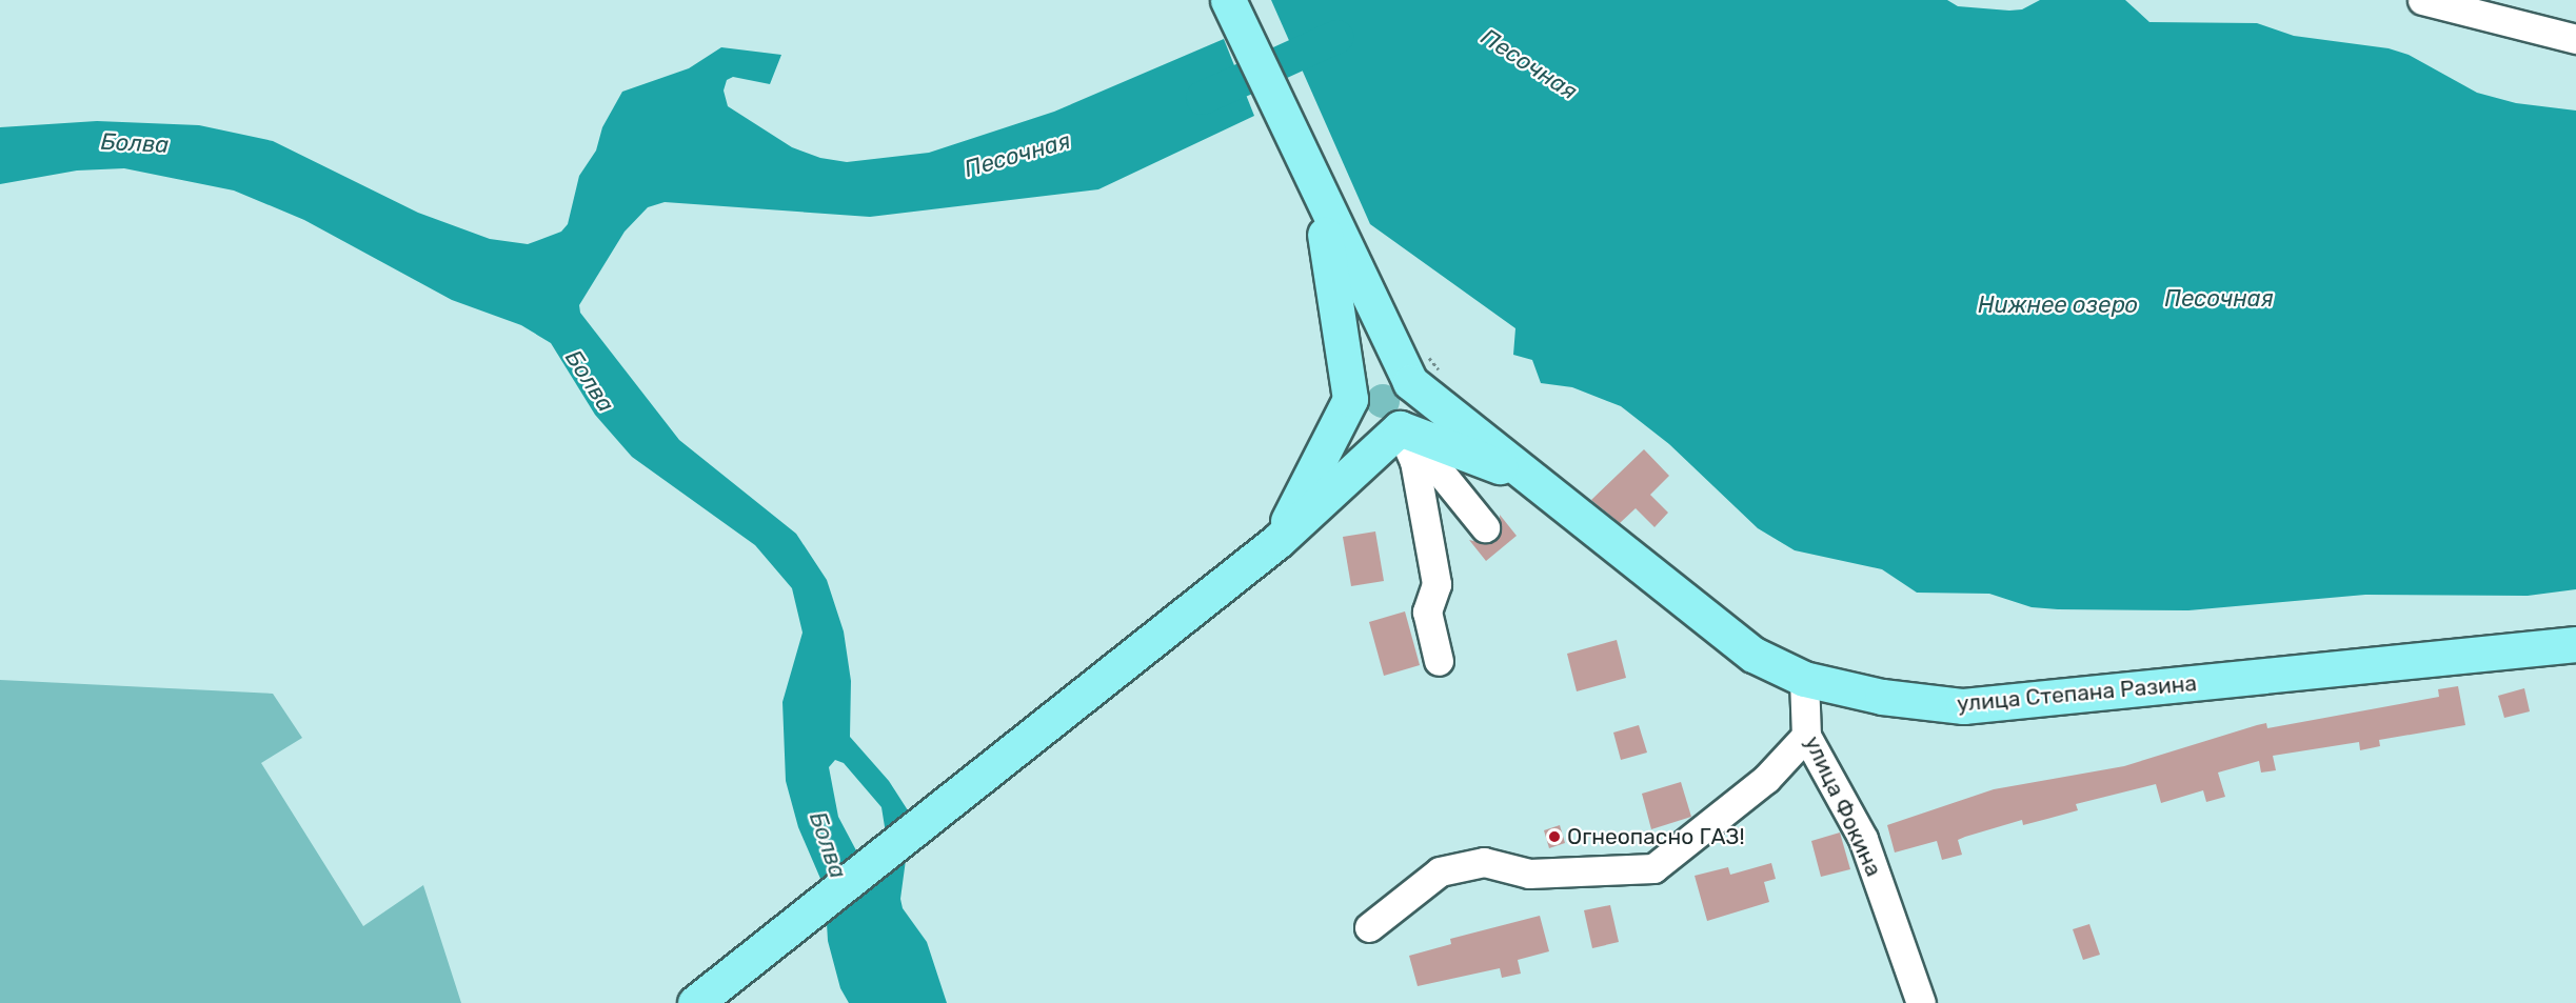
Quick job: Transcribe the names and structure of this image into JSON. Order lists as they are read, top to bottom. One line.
{"streets":{"main road":["улица Степана Разина"],"street":["улица Фокина"]},"crossings":[["улица Степана Разина","улица Фокина"]],"water":["Песочная","Болва","Нижнее озеро"],"places":["Огнеопасно ГАЗ!"]}
